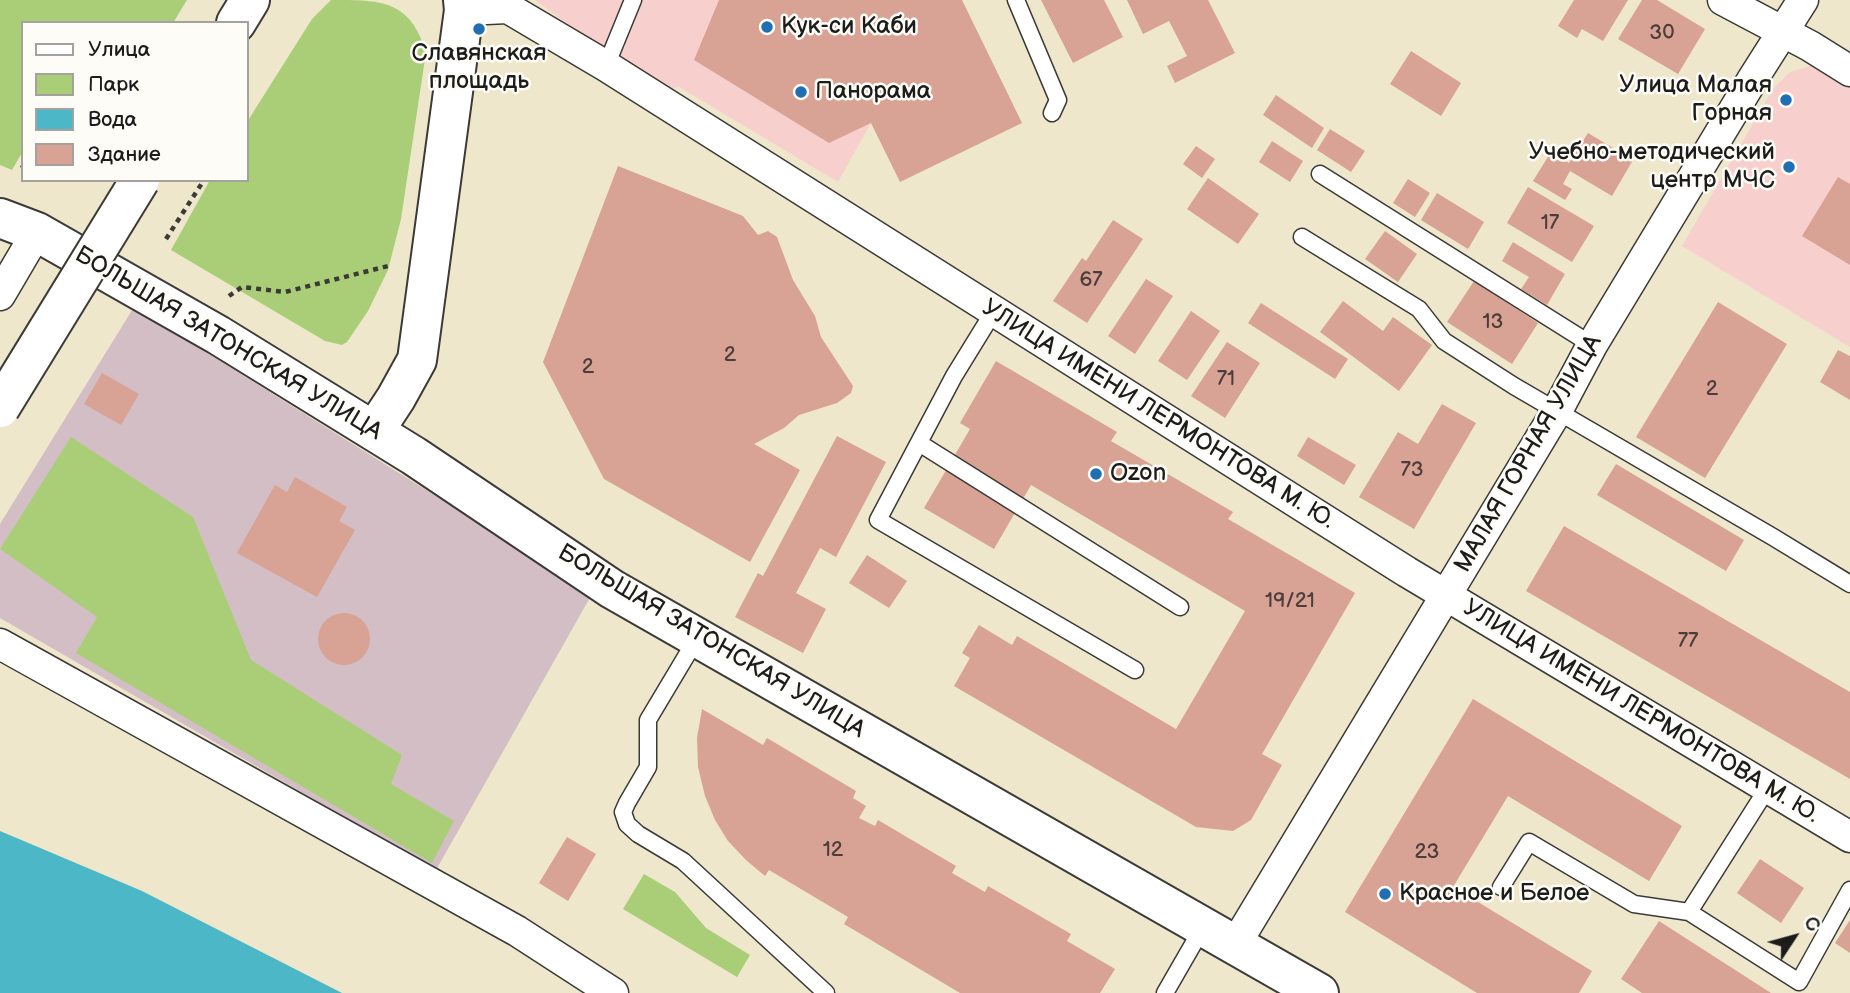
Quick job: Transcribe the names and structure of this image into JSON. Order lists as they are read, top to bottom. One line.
{"streets":{"street":["БОЛЬШАЯ ЗАТОНСКАЯ УЛИЦА","УЛИЦА ИМЕНИ ЛЕРМОНТОВА М. Ю.","МАЛАЯ ГОРНАЯ УЛИЦА"]},"crossings":[["БОЛЬШАЯ ЗАТОНСКАЯ УЛИЦА","МАЛАЯ ГОРНАЯ УЛИЦА"],["УЛИЦА ИМЕНИ ЛЕРМОНТОВА М. Ю.","МАЛАЯ ГОРНАЯ УЛИЦА"]],"places":["Кук-си Каби","Славянская площадь","Панорама","Улица Малая Горная","Учебно-методический центр МЧС","Ozon","Красное и Белое"],"house_numbers":["30","17","67","13","2","2","71","2","73","19/21","77","12","23"],"legend":["Улица","Парк","Вода","Здание"],"north":"top right"}
